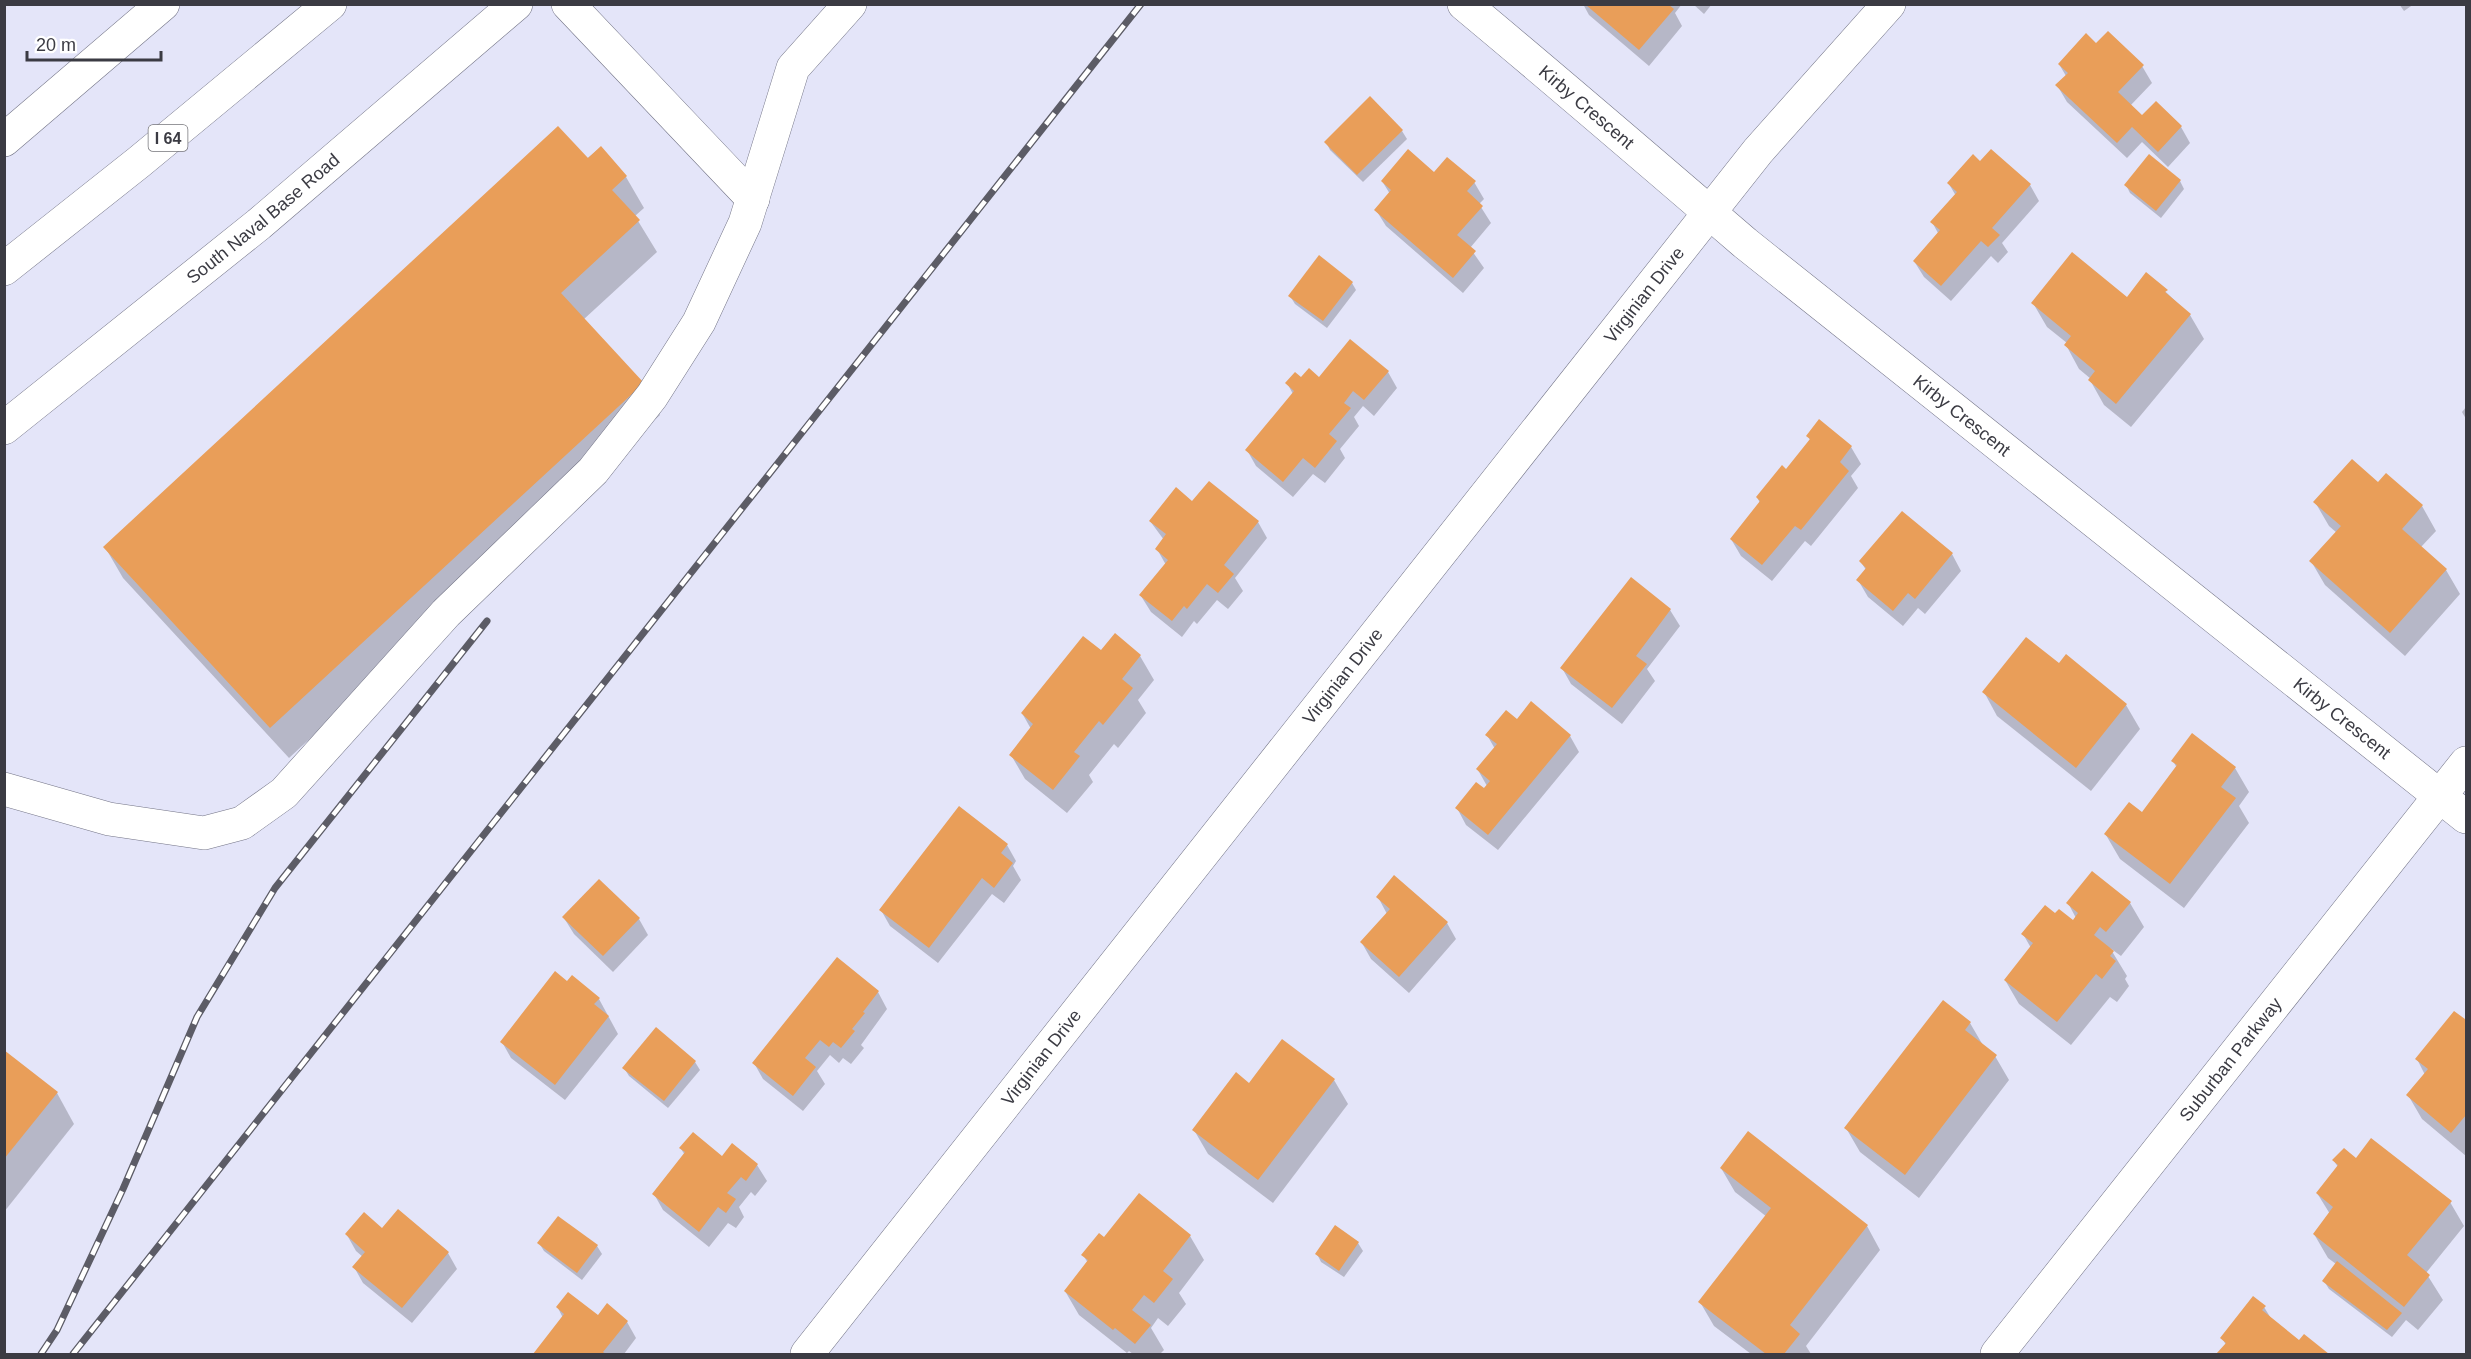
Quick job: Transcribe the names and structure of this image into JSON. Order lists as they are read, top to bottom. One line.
{"streets":{"main road":["Kirby Crescent","I 64","South Naval Base Road","Virginian Drive","Suburban Parkway"]},"crossings":[["Kirby Crescent","Virginian Drive"],["Kirby Crescent","Suburban Parkway"]],"scale_bar":"20 m"}
